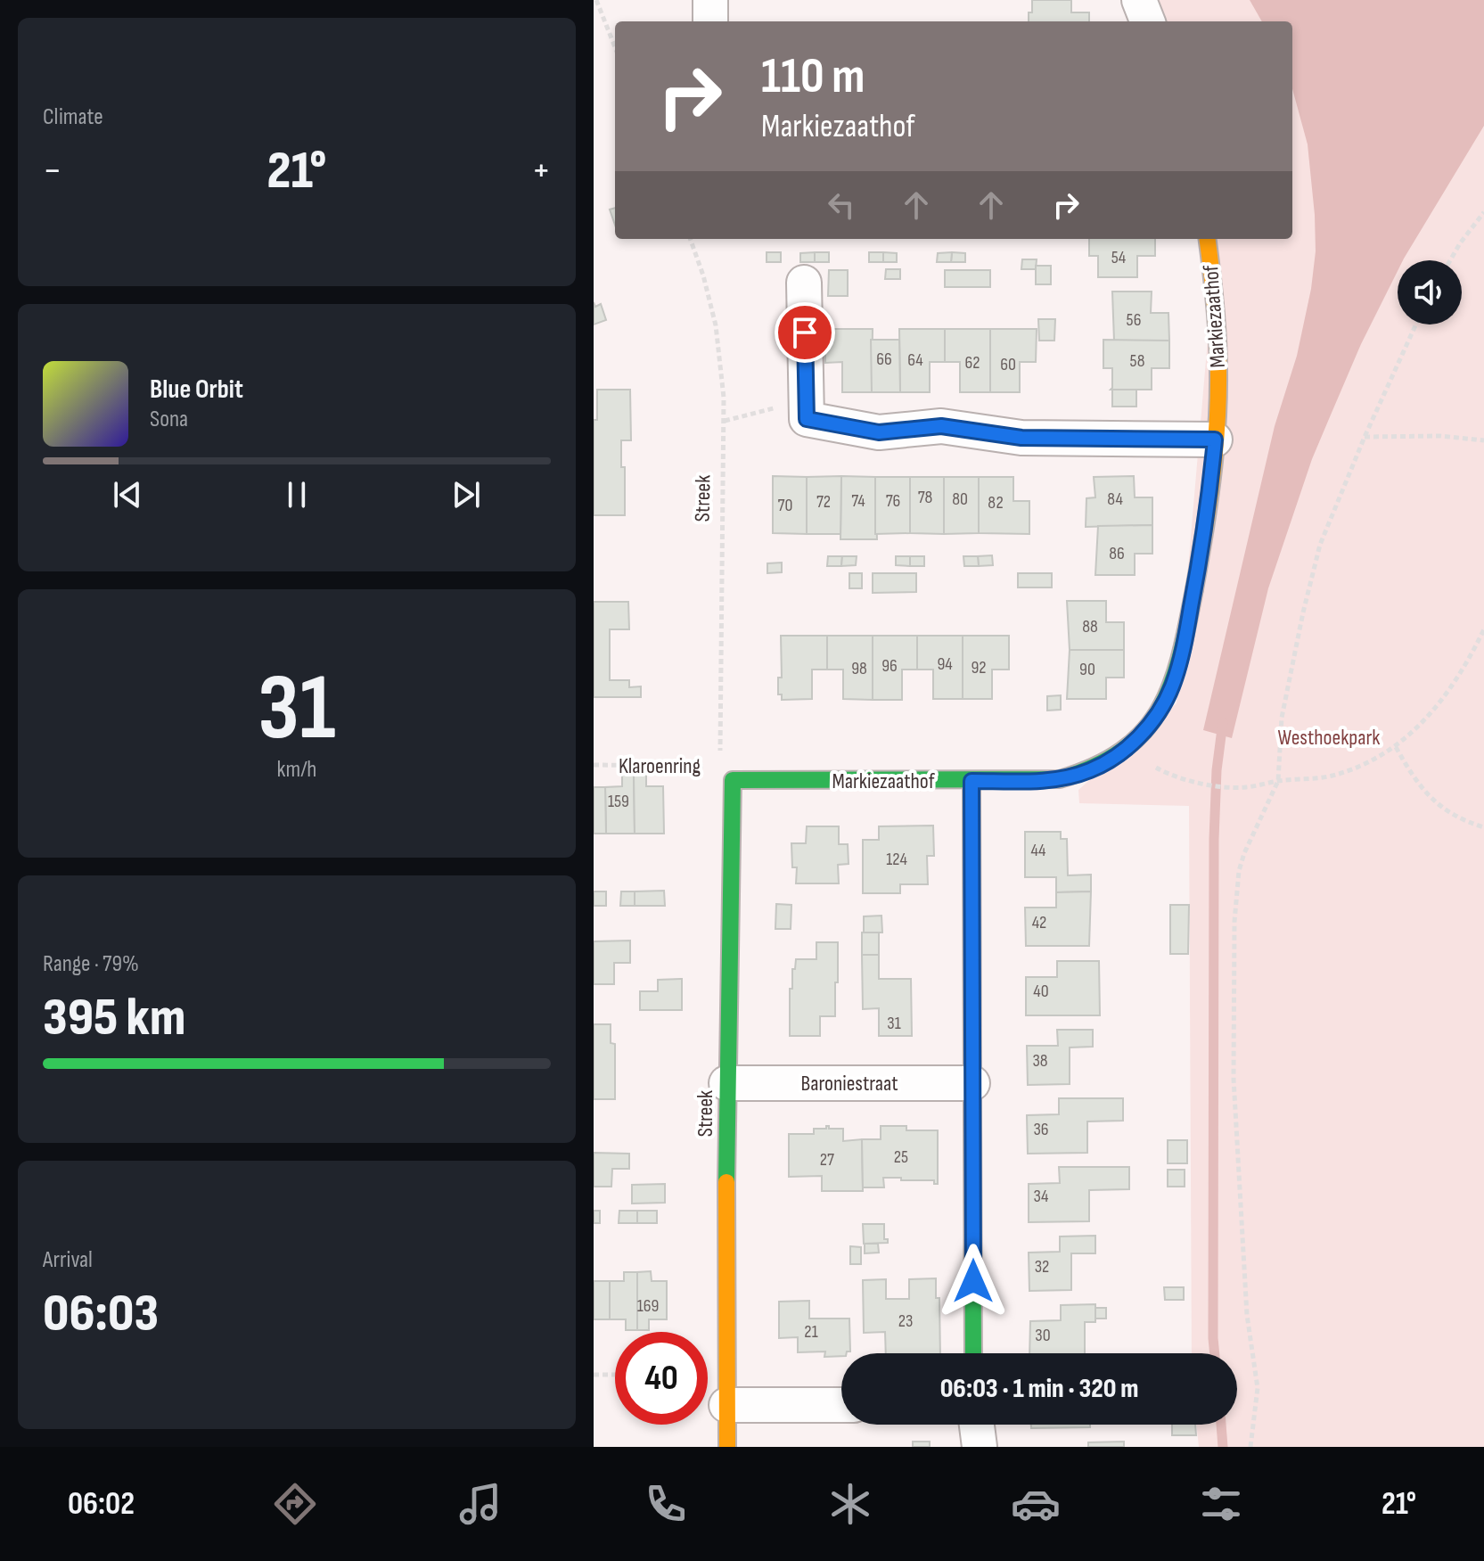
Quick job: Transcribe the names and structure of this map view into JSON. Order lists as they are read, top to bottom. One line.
{"streets":{"street":["Markiezaathof","Streek","Baroniestraat"],"path":["Klaroenring"]},"crossings":[["Markiezaathof","Streek"],["Streek","Baroniestraat"]],"parks":["Westhoekpark"],"house_numbers":["54","56","66","64","58","62","60","78","80","84","74","76","72","82","70","86","88","94","96","92","98","90","159","44","124","42","40","31","38","36","25","27","34","32","169","23","21","30"],"page":{"tile":["Climate",["31","km/h"],["Range · 79%","395 km"],["Arrival","06:03"]],"turn":["110 m","Markiezaathof"],"heat":["−","21°","+"],"song":["Blue Orbit","Sona"],"limit":"40","trip":"06:03 · 1 min · 320 m","tabs":["06:02","21°"]}}
